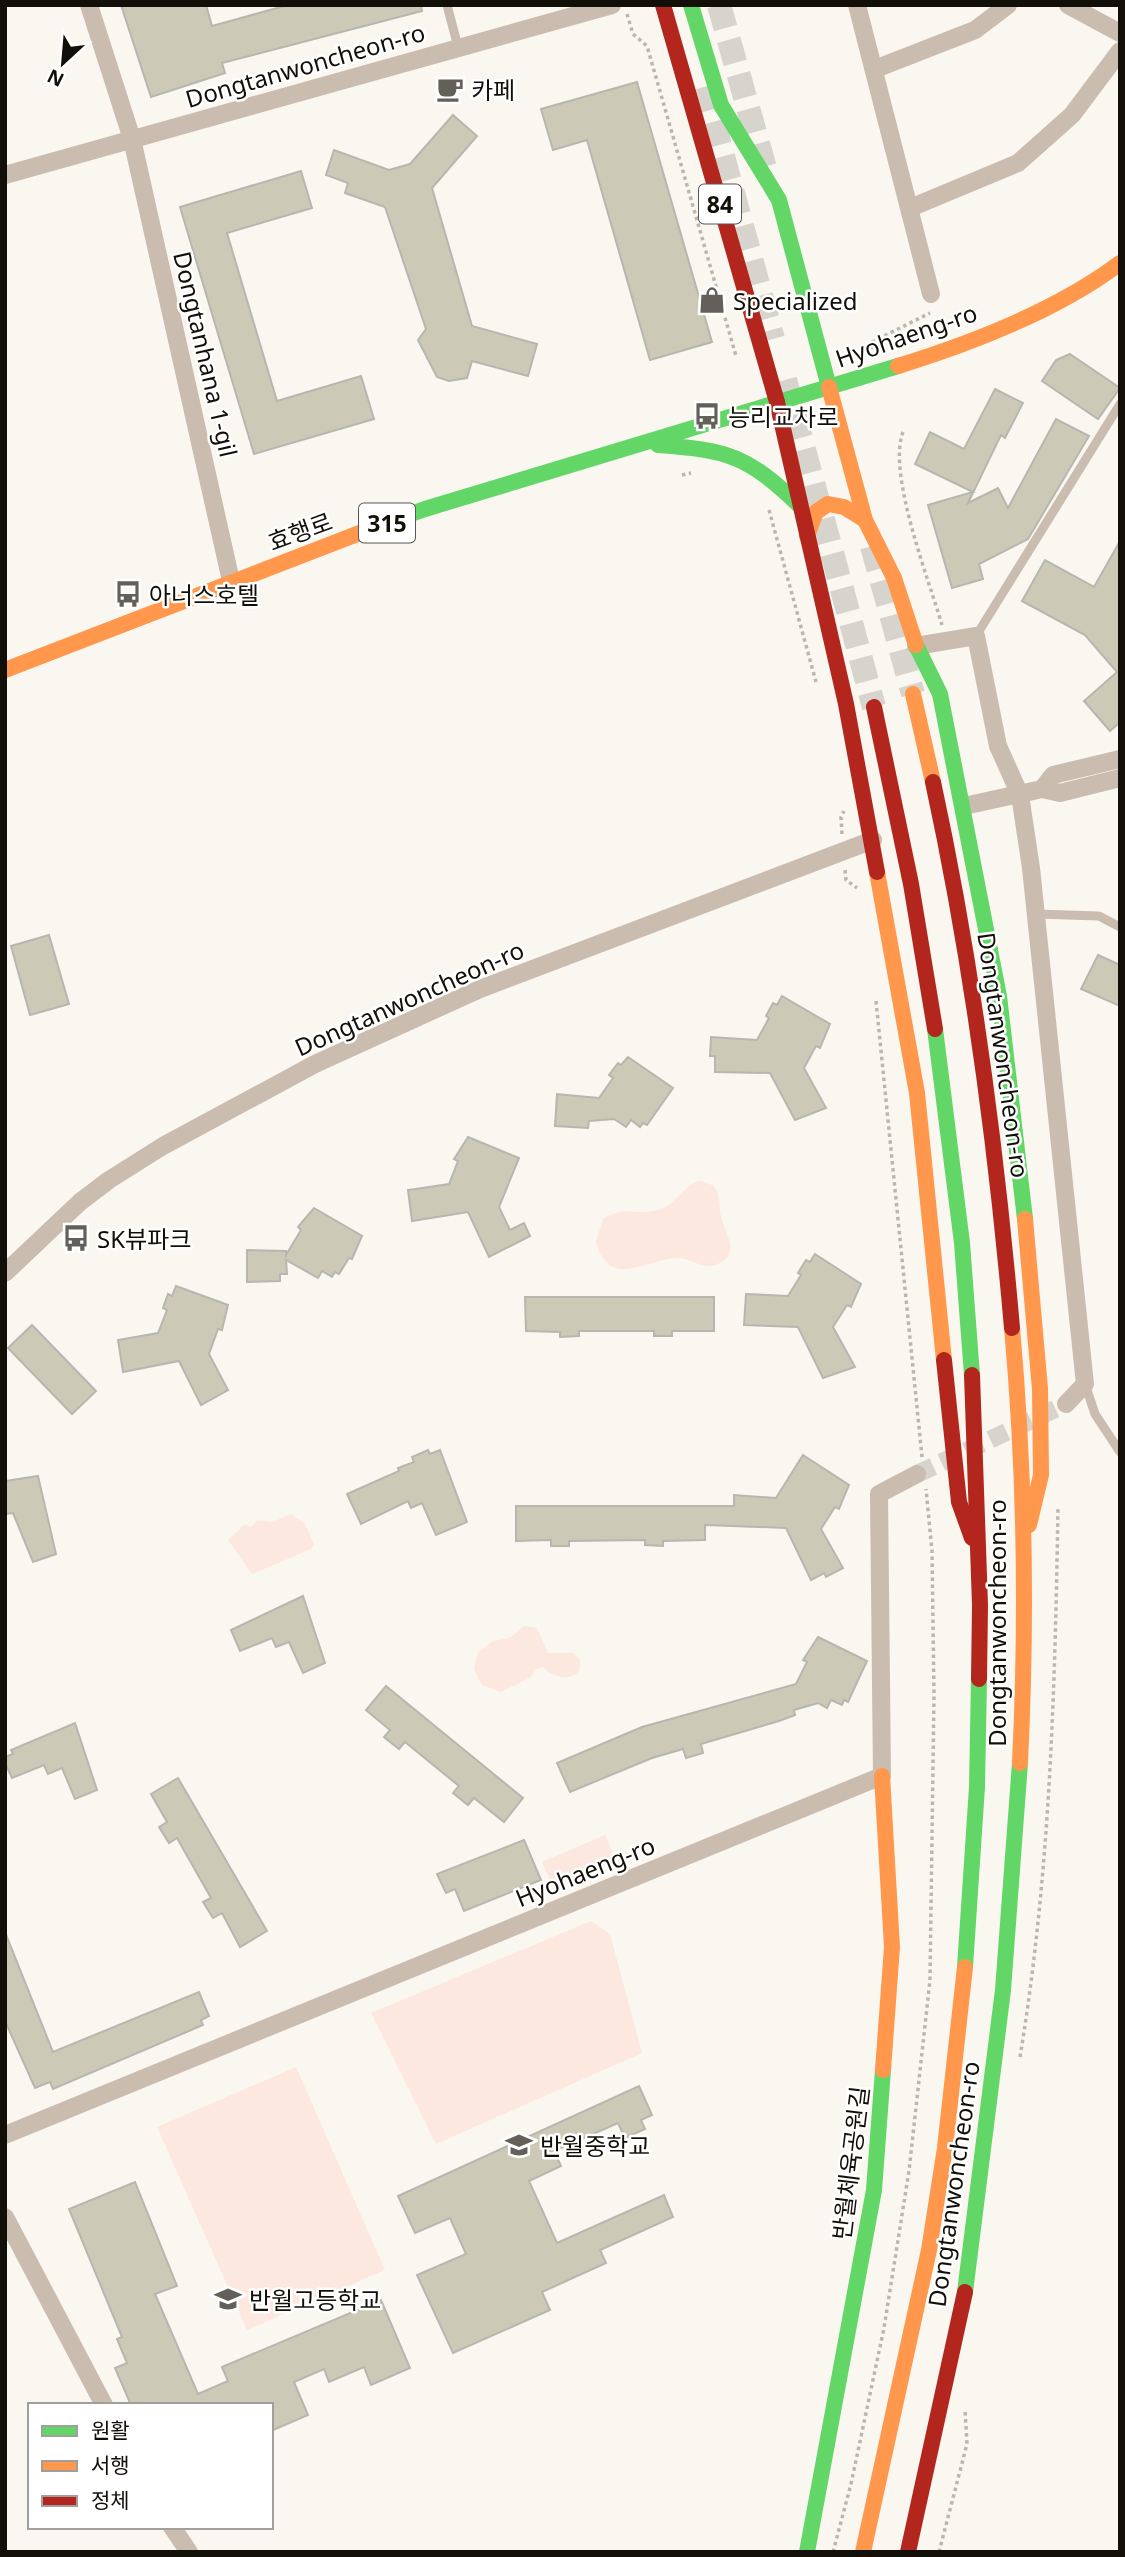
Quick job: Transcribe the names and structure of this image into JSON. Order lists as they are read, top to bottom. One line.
{"streets":{"main road":["Dongtanwoncheon-ro","84","Hyohaeng-ro","315","효행로","반월체육공원길"],"street":["Dongtanhana 1-gil"]},"crossings":[["Dongtanwoncheon-ro","Dongtanhana 1-gil"],["84","Hyohaeng-ro"],["84","효행로"],["Hyohaeng-ro","효행로"],["Hyohaeng-ro","반월체육공원길"],["Dongtanhana 1-gil","효행로"]],"places":{"cafe":["카페"],"shop":["Specialized"],"bus stop":["능리교차로","아너스호텔","SK뷰파크"],"school or university":["반월중학교","반월고등학교"]},"legend":["원활","서행","정체"],"north":"bottom left"}
